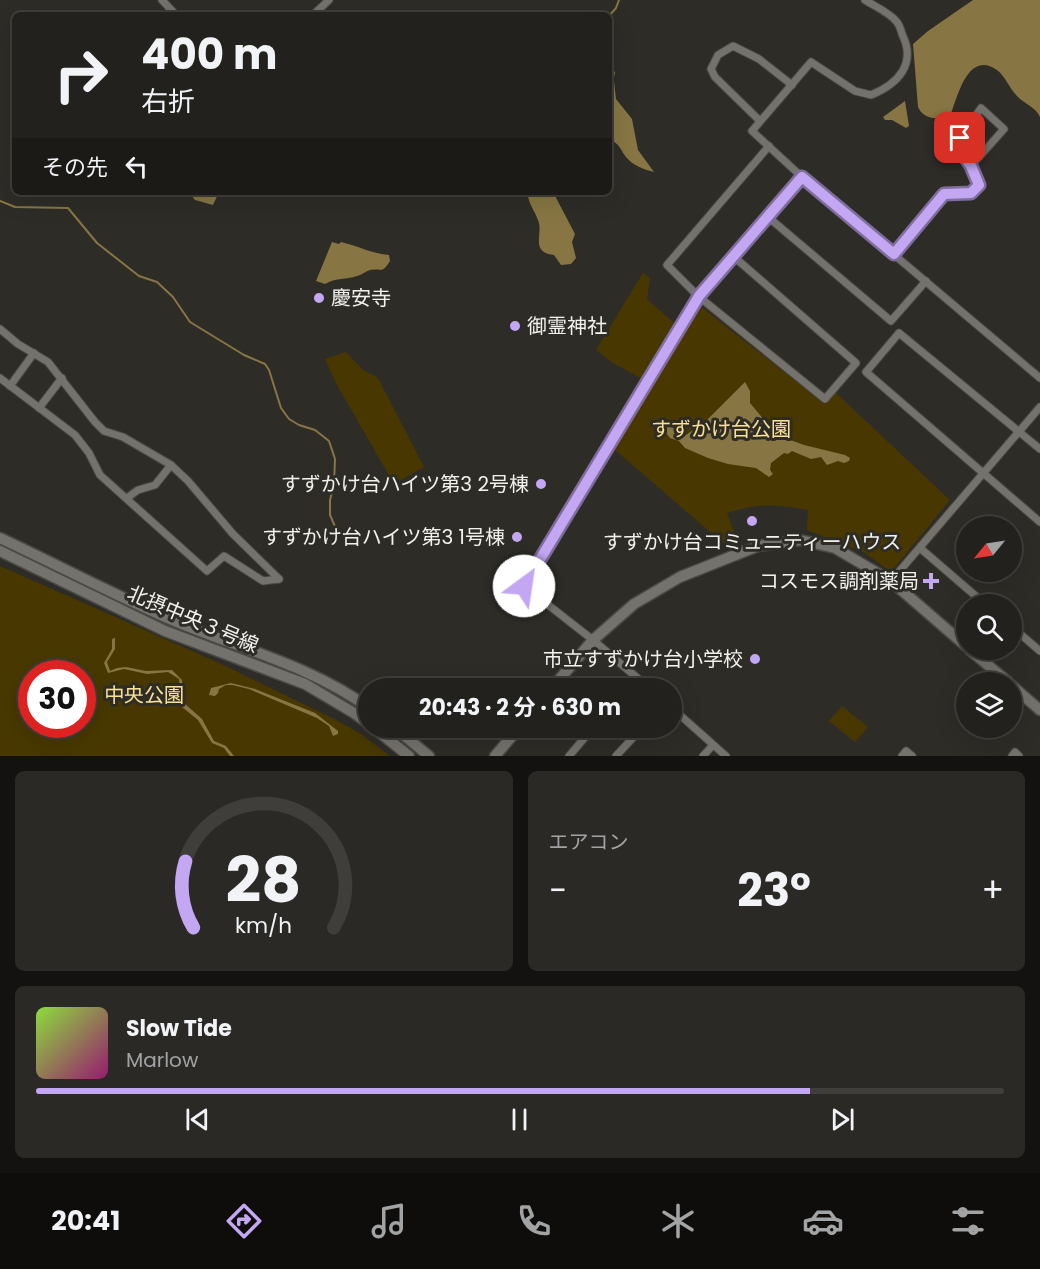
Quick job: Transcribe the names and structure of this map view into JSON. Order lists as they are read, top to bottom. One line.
{"streets":{"street":["北摂中央３号線"]},"parks":["すずかけ台公園","中央公園"],"places":{"other":["慶安寺","御霊神社","すずかけ台ハイツ第3 2号棟","すずかけ台コミュニティーハウス","すずかけ台ハイツ第3 1号棟","市立すずかけ台小学校"],"health":["コスモス調剤薬局"]},"north":"bottom left","page":{"turn":["400 m","右折"],"then":"その先","limit":"30","trip":"20:43 · 2 分 · 630 m","tile":"エアコン","heat":["−","23°","+"],"song":["Slow Tide","Marlow"],"tabs":"20:41","gauge":["28","km/h"]}}
